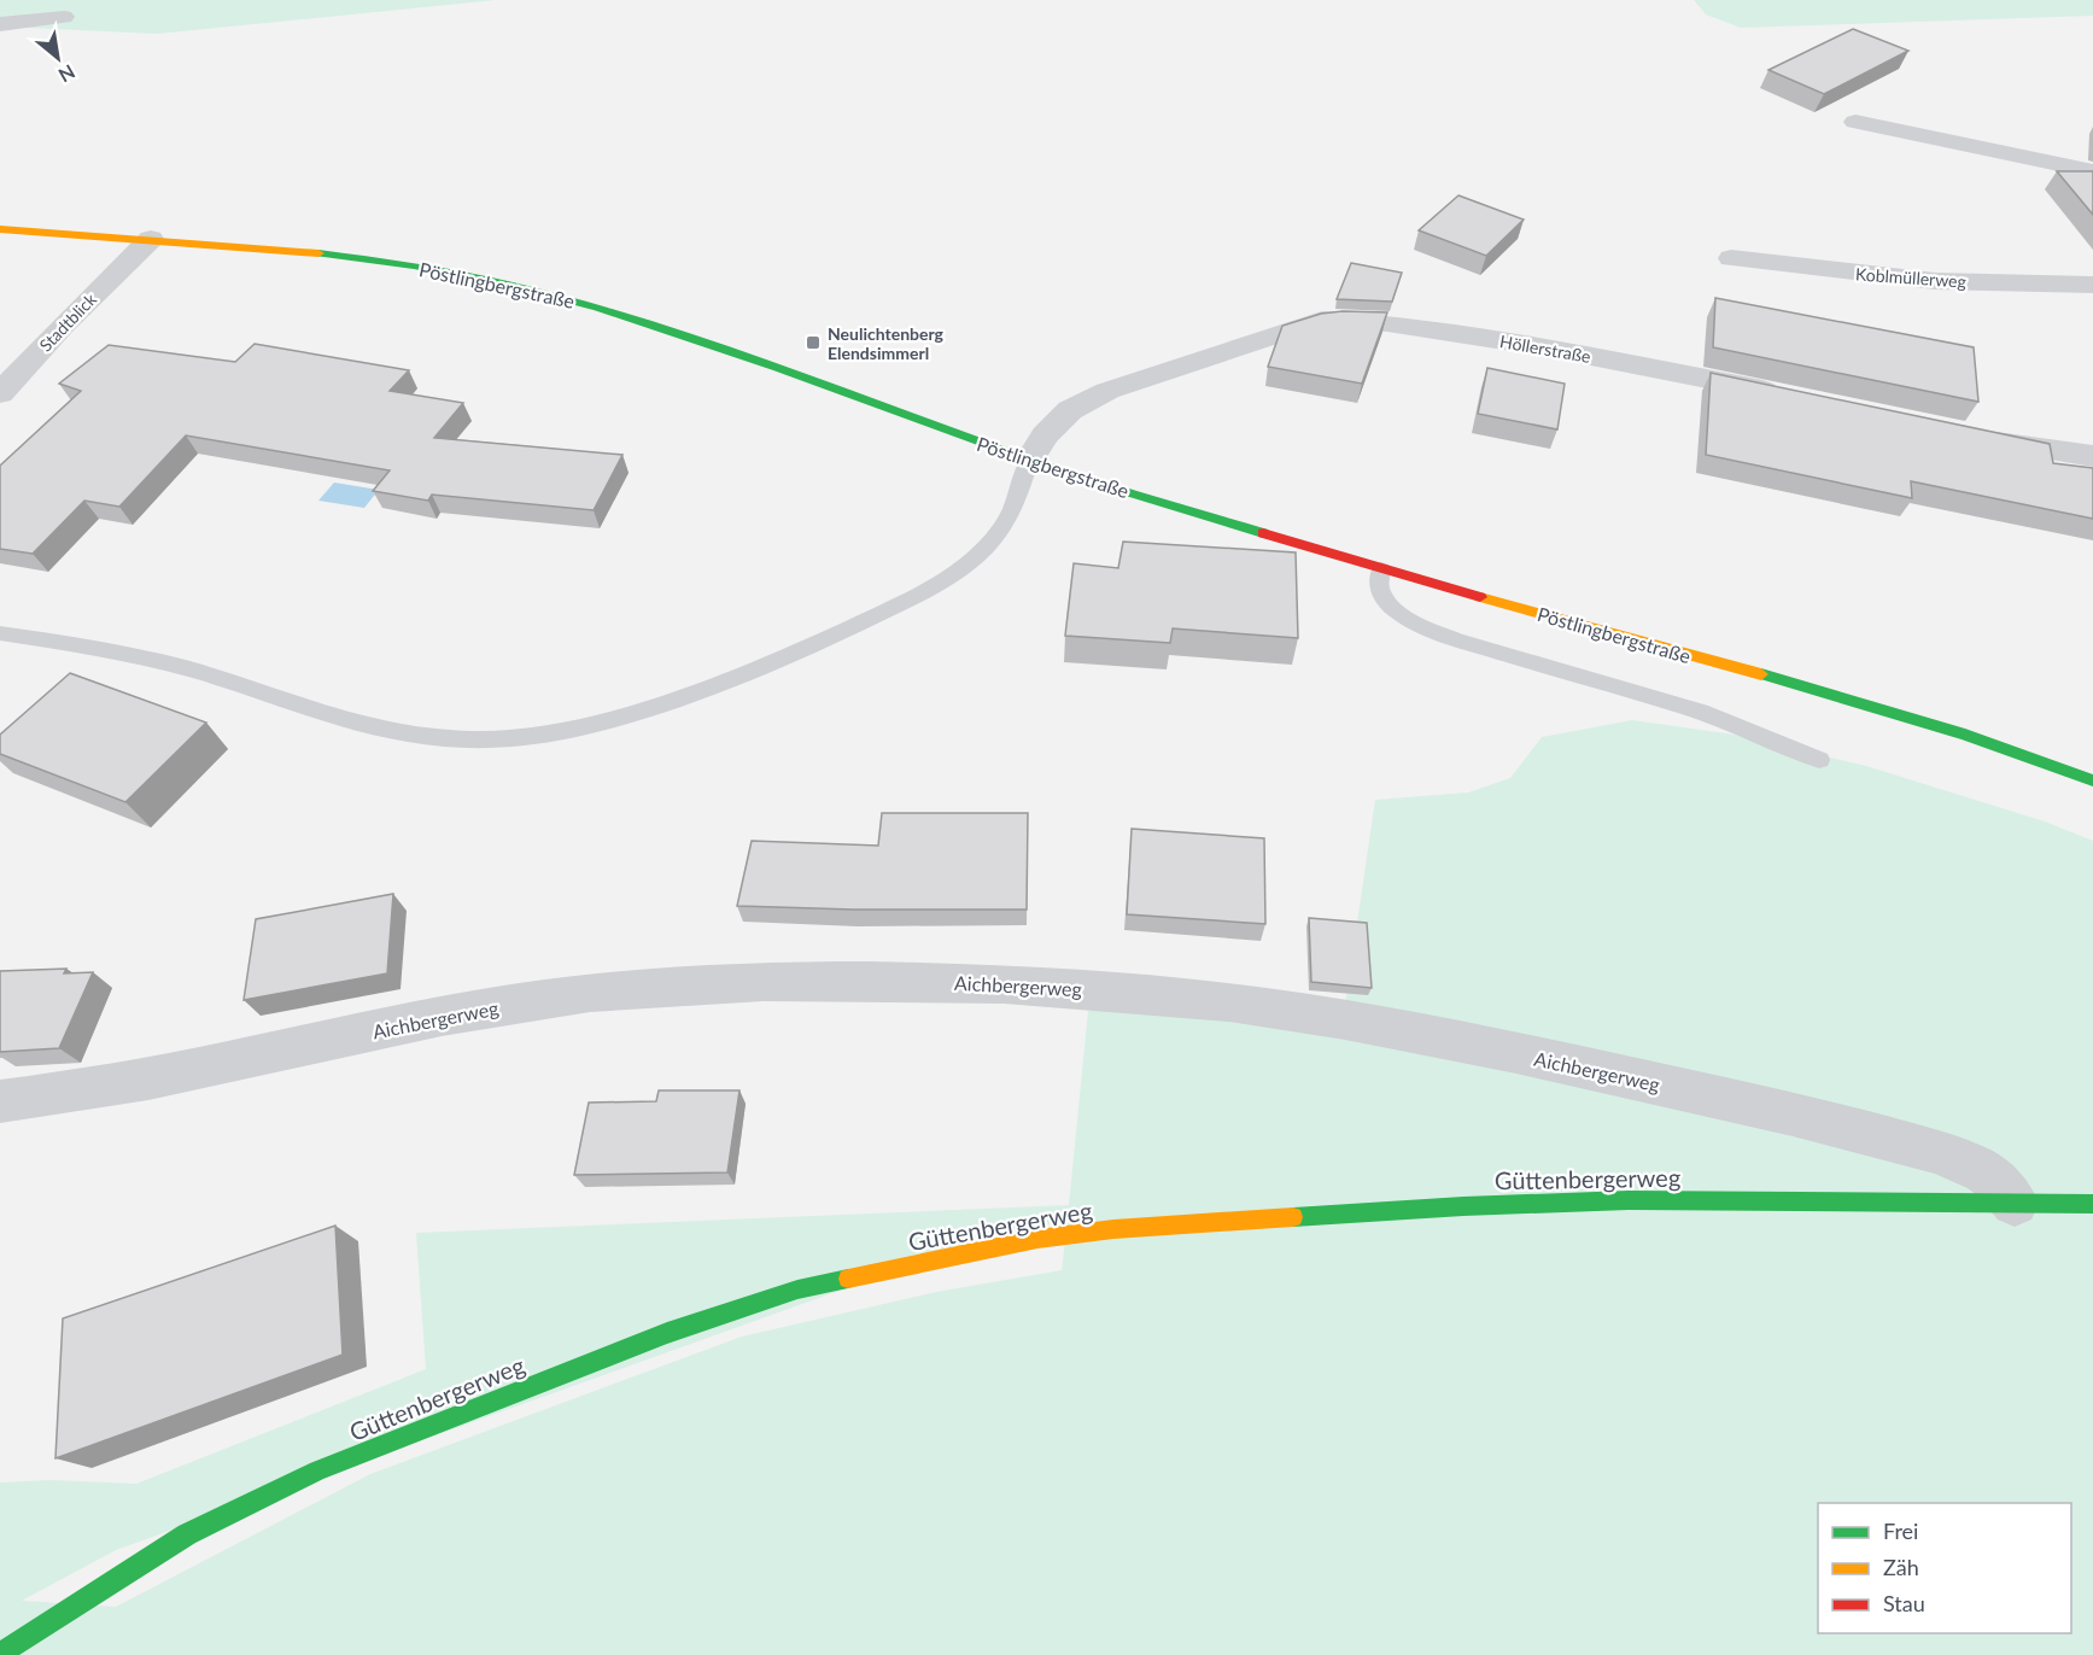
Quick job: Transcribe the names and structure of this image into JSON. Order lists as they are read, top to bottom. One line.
{"streets":{"main road":["Pöstlingbergstraße","Güttenbergerweg"],"street":["Koblmüllerweg","Stadtblick","Höllerstraße","Aichbergerweg"]},"crossings":[["Pöstlingbergstraße","Stadtblick"],["Pöstlingbergstraße","Höllerstraße"],["Aichbergerweg","Güttenbergerweg"]],"places":{"transit":["Neulichtenberg Elendsimmerl"]},"legend":["Frei","Zäh","Stau"],"north":"bottom right"}
